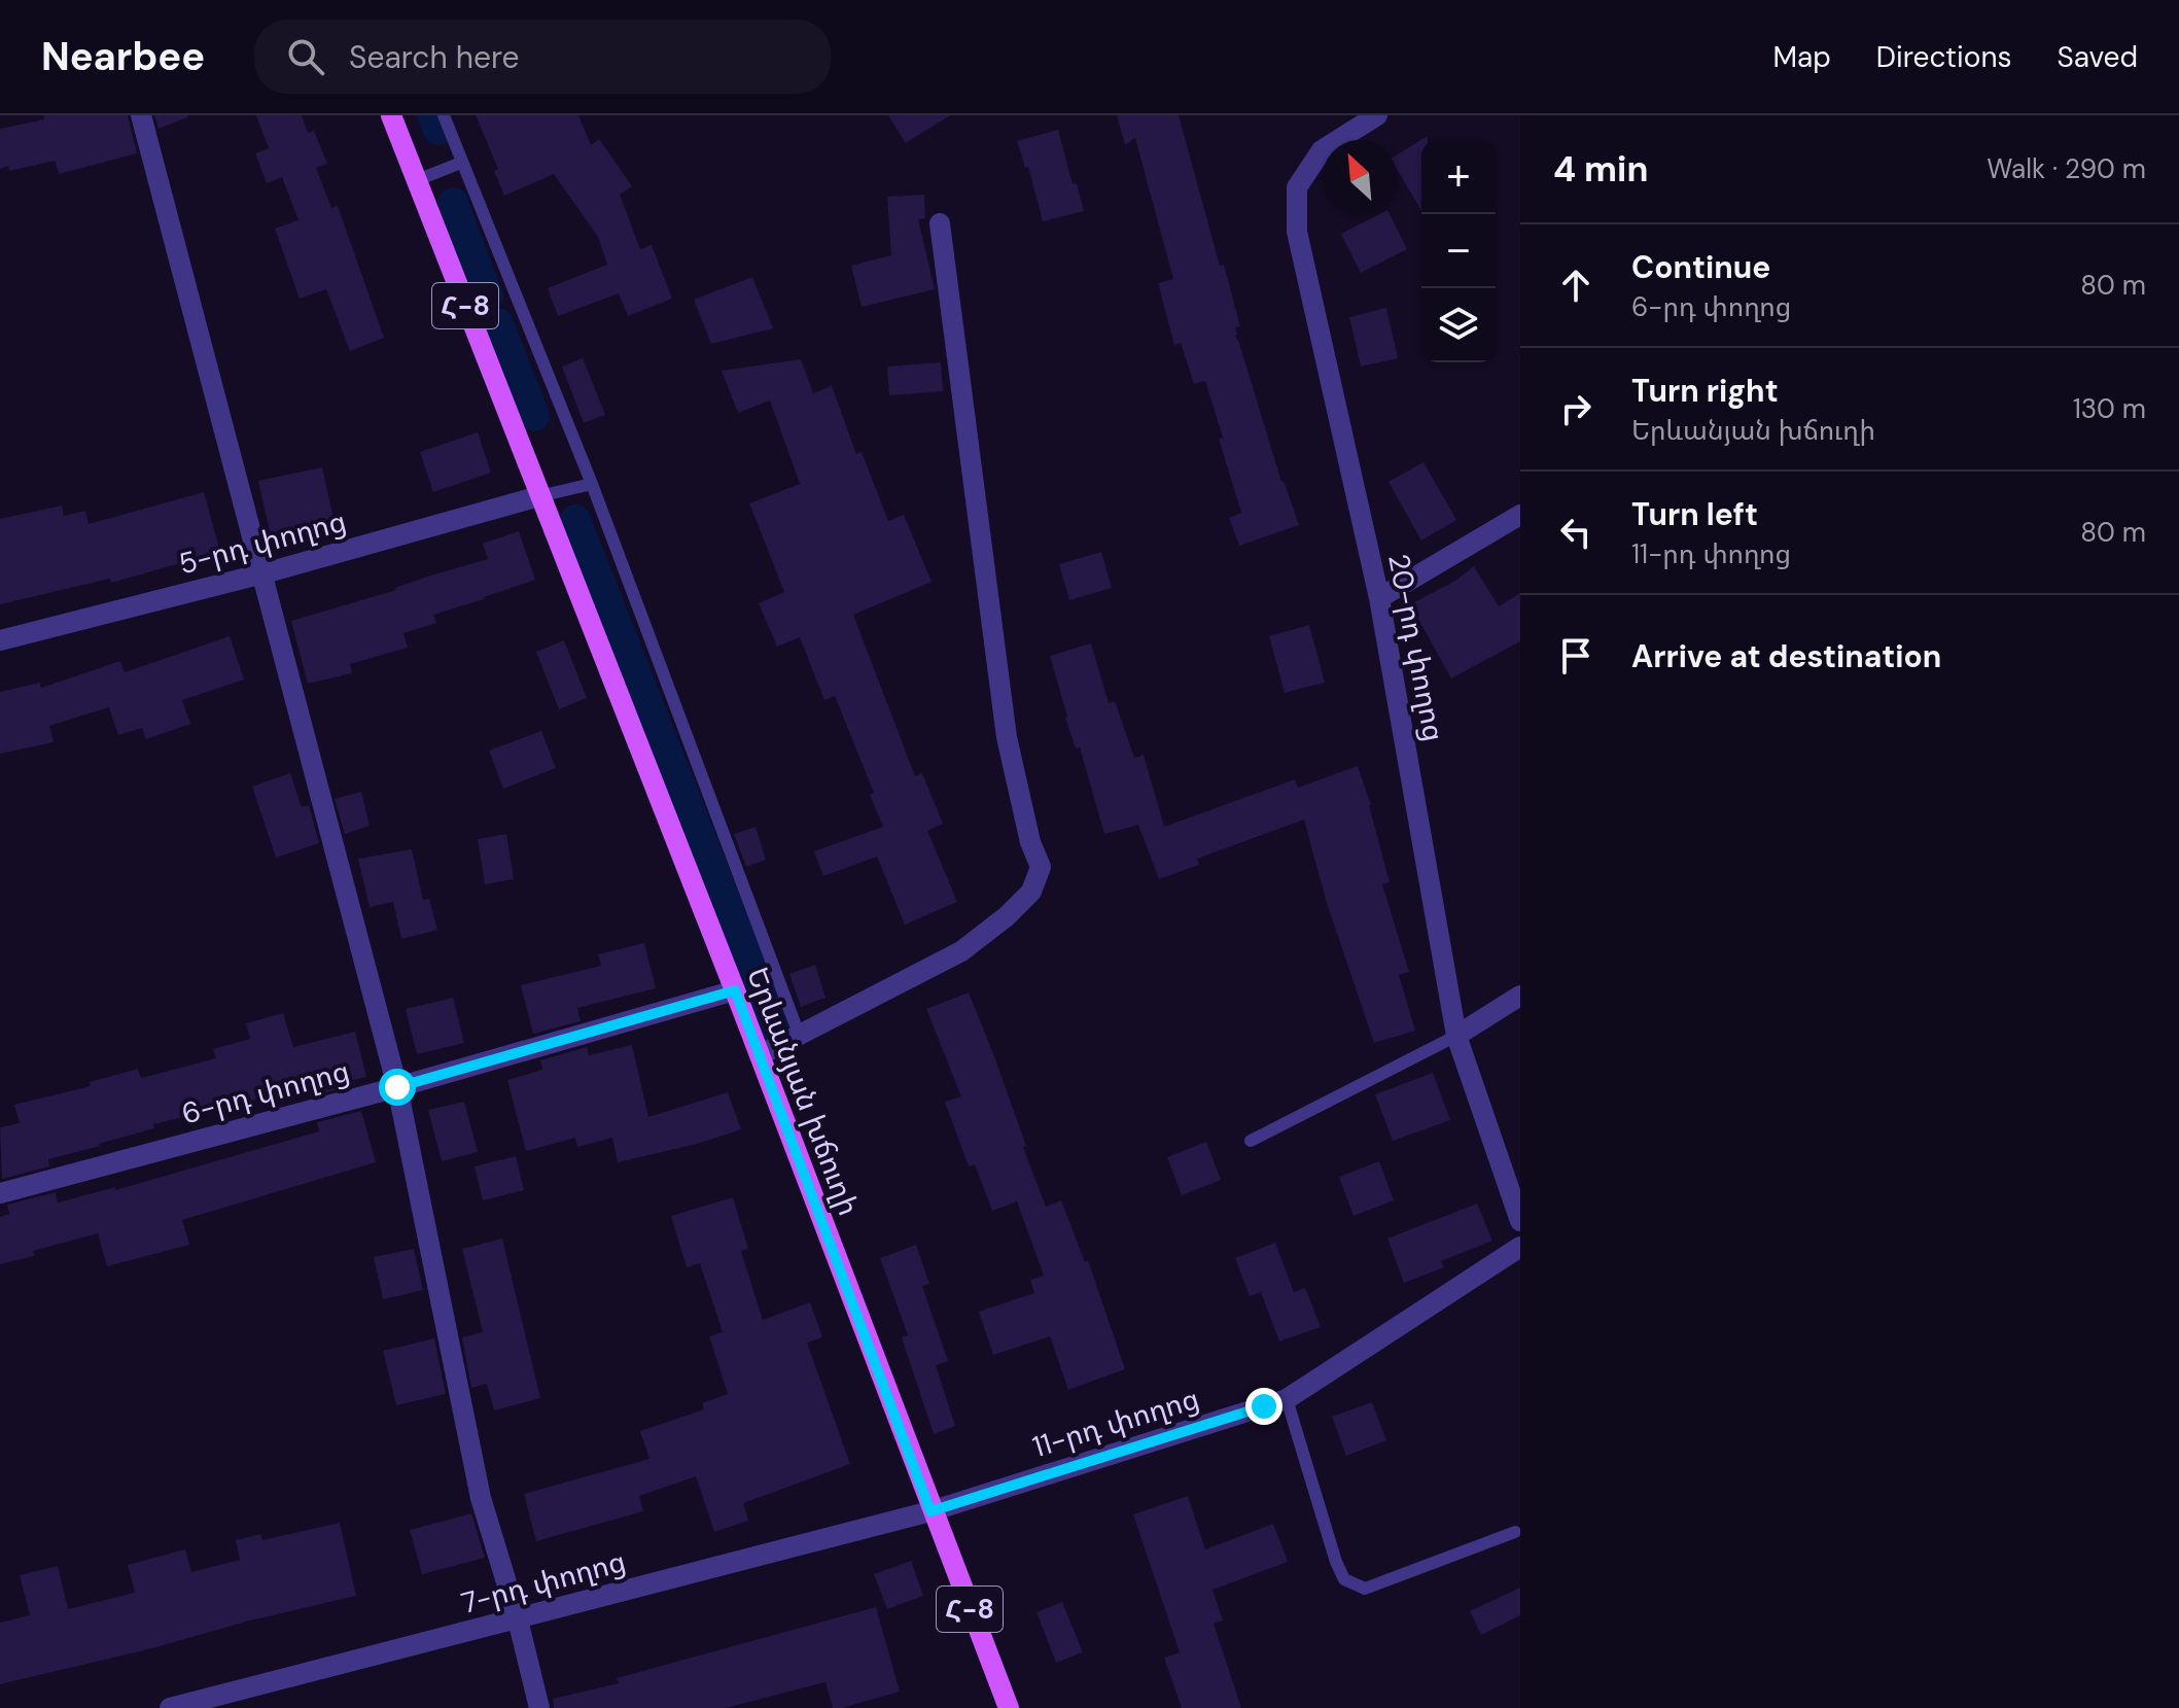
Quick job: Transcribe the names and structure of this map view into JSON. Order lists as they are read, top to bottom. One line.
{"streets":{"main road":["Հ-8","Երևանյան խճուղի"],"street":["5-րդ փողոց","20-րդ փողոց","6-րդ փողոց","11-րդ փողոց","7-րդ փողոց"]},"crossings":[["Հ-8","5-րդ փողոց"],["Հ-8","Երևանյան խճուղի"],["5-րդ փողոց","Երևանյան խճուղի"],["Երևանյան խճուղի","6-րդ փողոց"],["Երևանյան խճուղի","11-րդ փողոց"],["Երևանյան խճուղի","7-րդ փողոց"],["11-րդ փողոց","7-րդ փողոց"]],"north":"top left","page":{"header":"Nearbee","search":"Search here","nav":["Map","Directions","Saved"],"heading":["4 min","Walk · 290 m"],"map_buttons":["+","−"],"list":[["Continue","6-րդ փողոց","80 m"],["Turn right","Երևանյան խճուղի","130 m"],["Turn left","11-րդ փողոց","80 m"],"Arrive at destination"]}}
